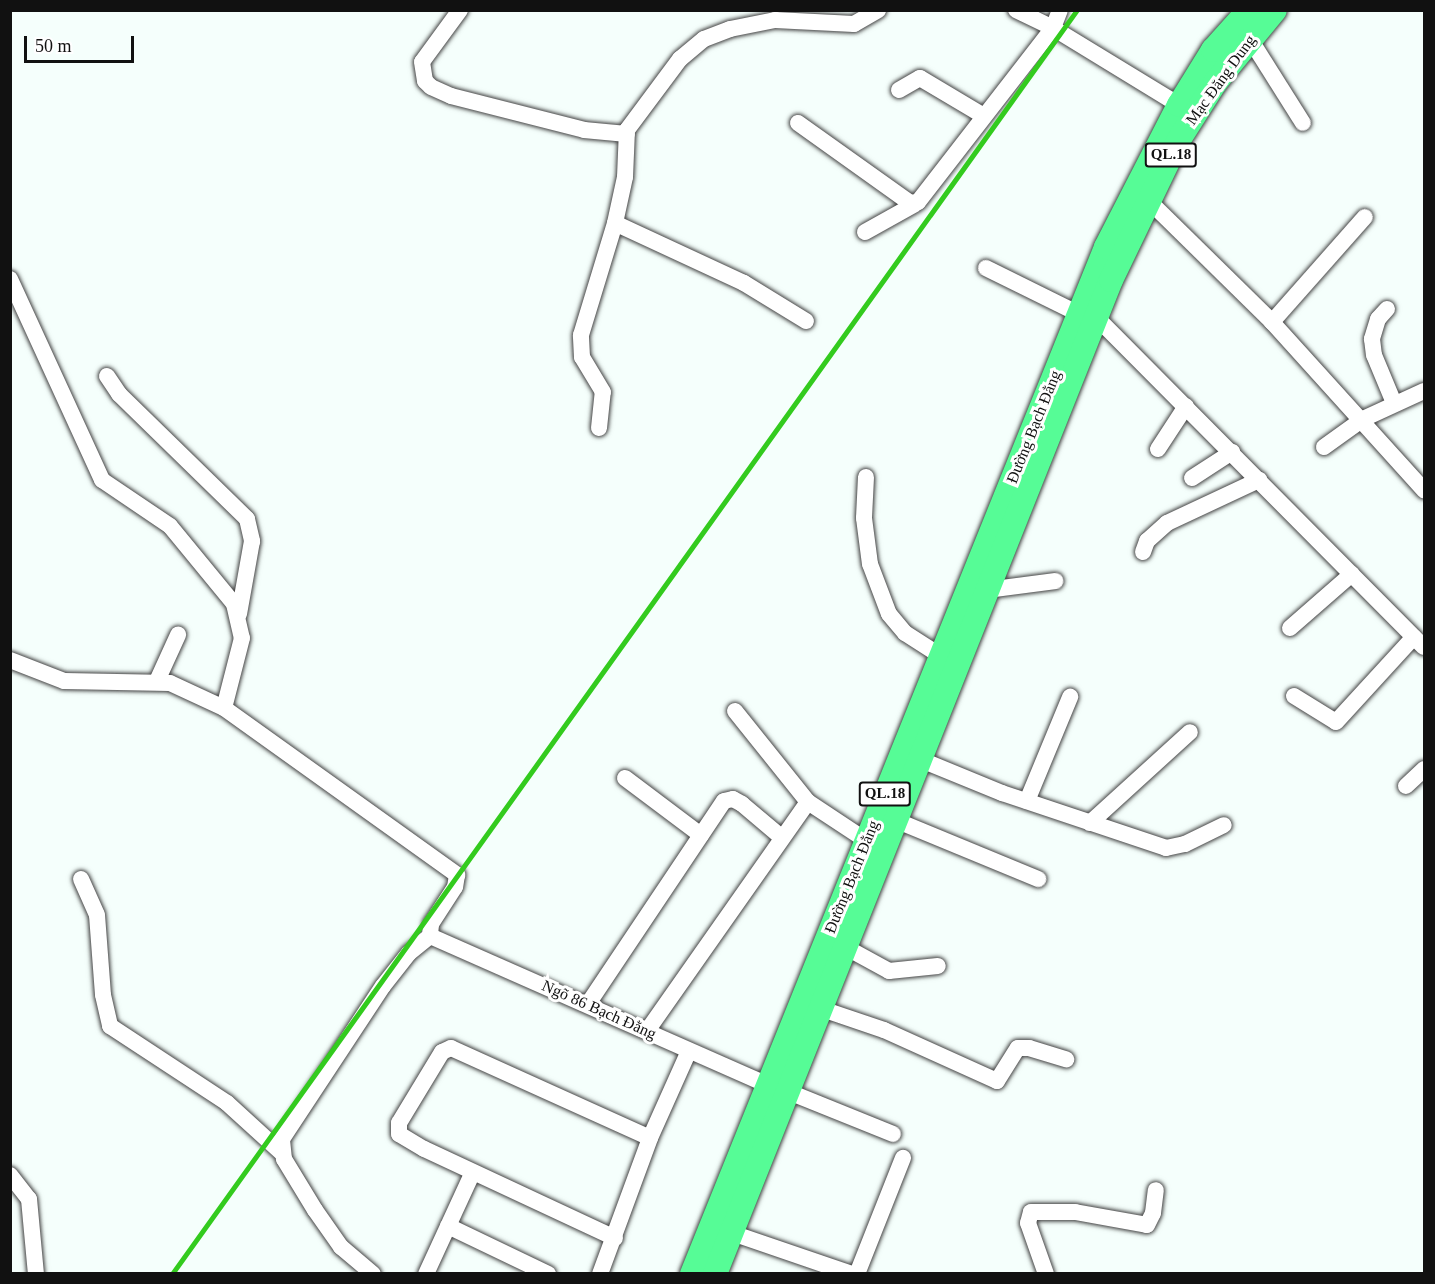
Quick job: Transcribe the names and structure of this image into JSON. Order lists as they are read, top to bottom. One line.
{"streets":{"highway":["Mạc Đăng Dung","QL.18","Đường Bạch Đằng"],"street":["Ngõ 86 Bạch Đằng"]},"crossings":[["Mạc Đăng Dung","Đường Bạch Đằng"],["Đường Bạch Đằng","Ngõ 86 Bạch Đằng"]],"scale_bar":"50 m"}
